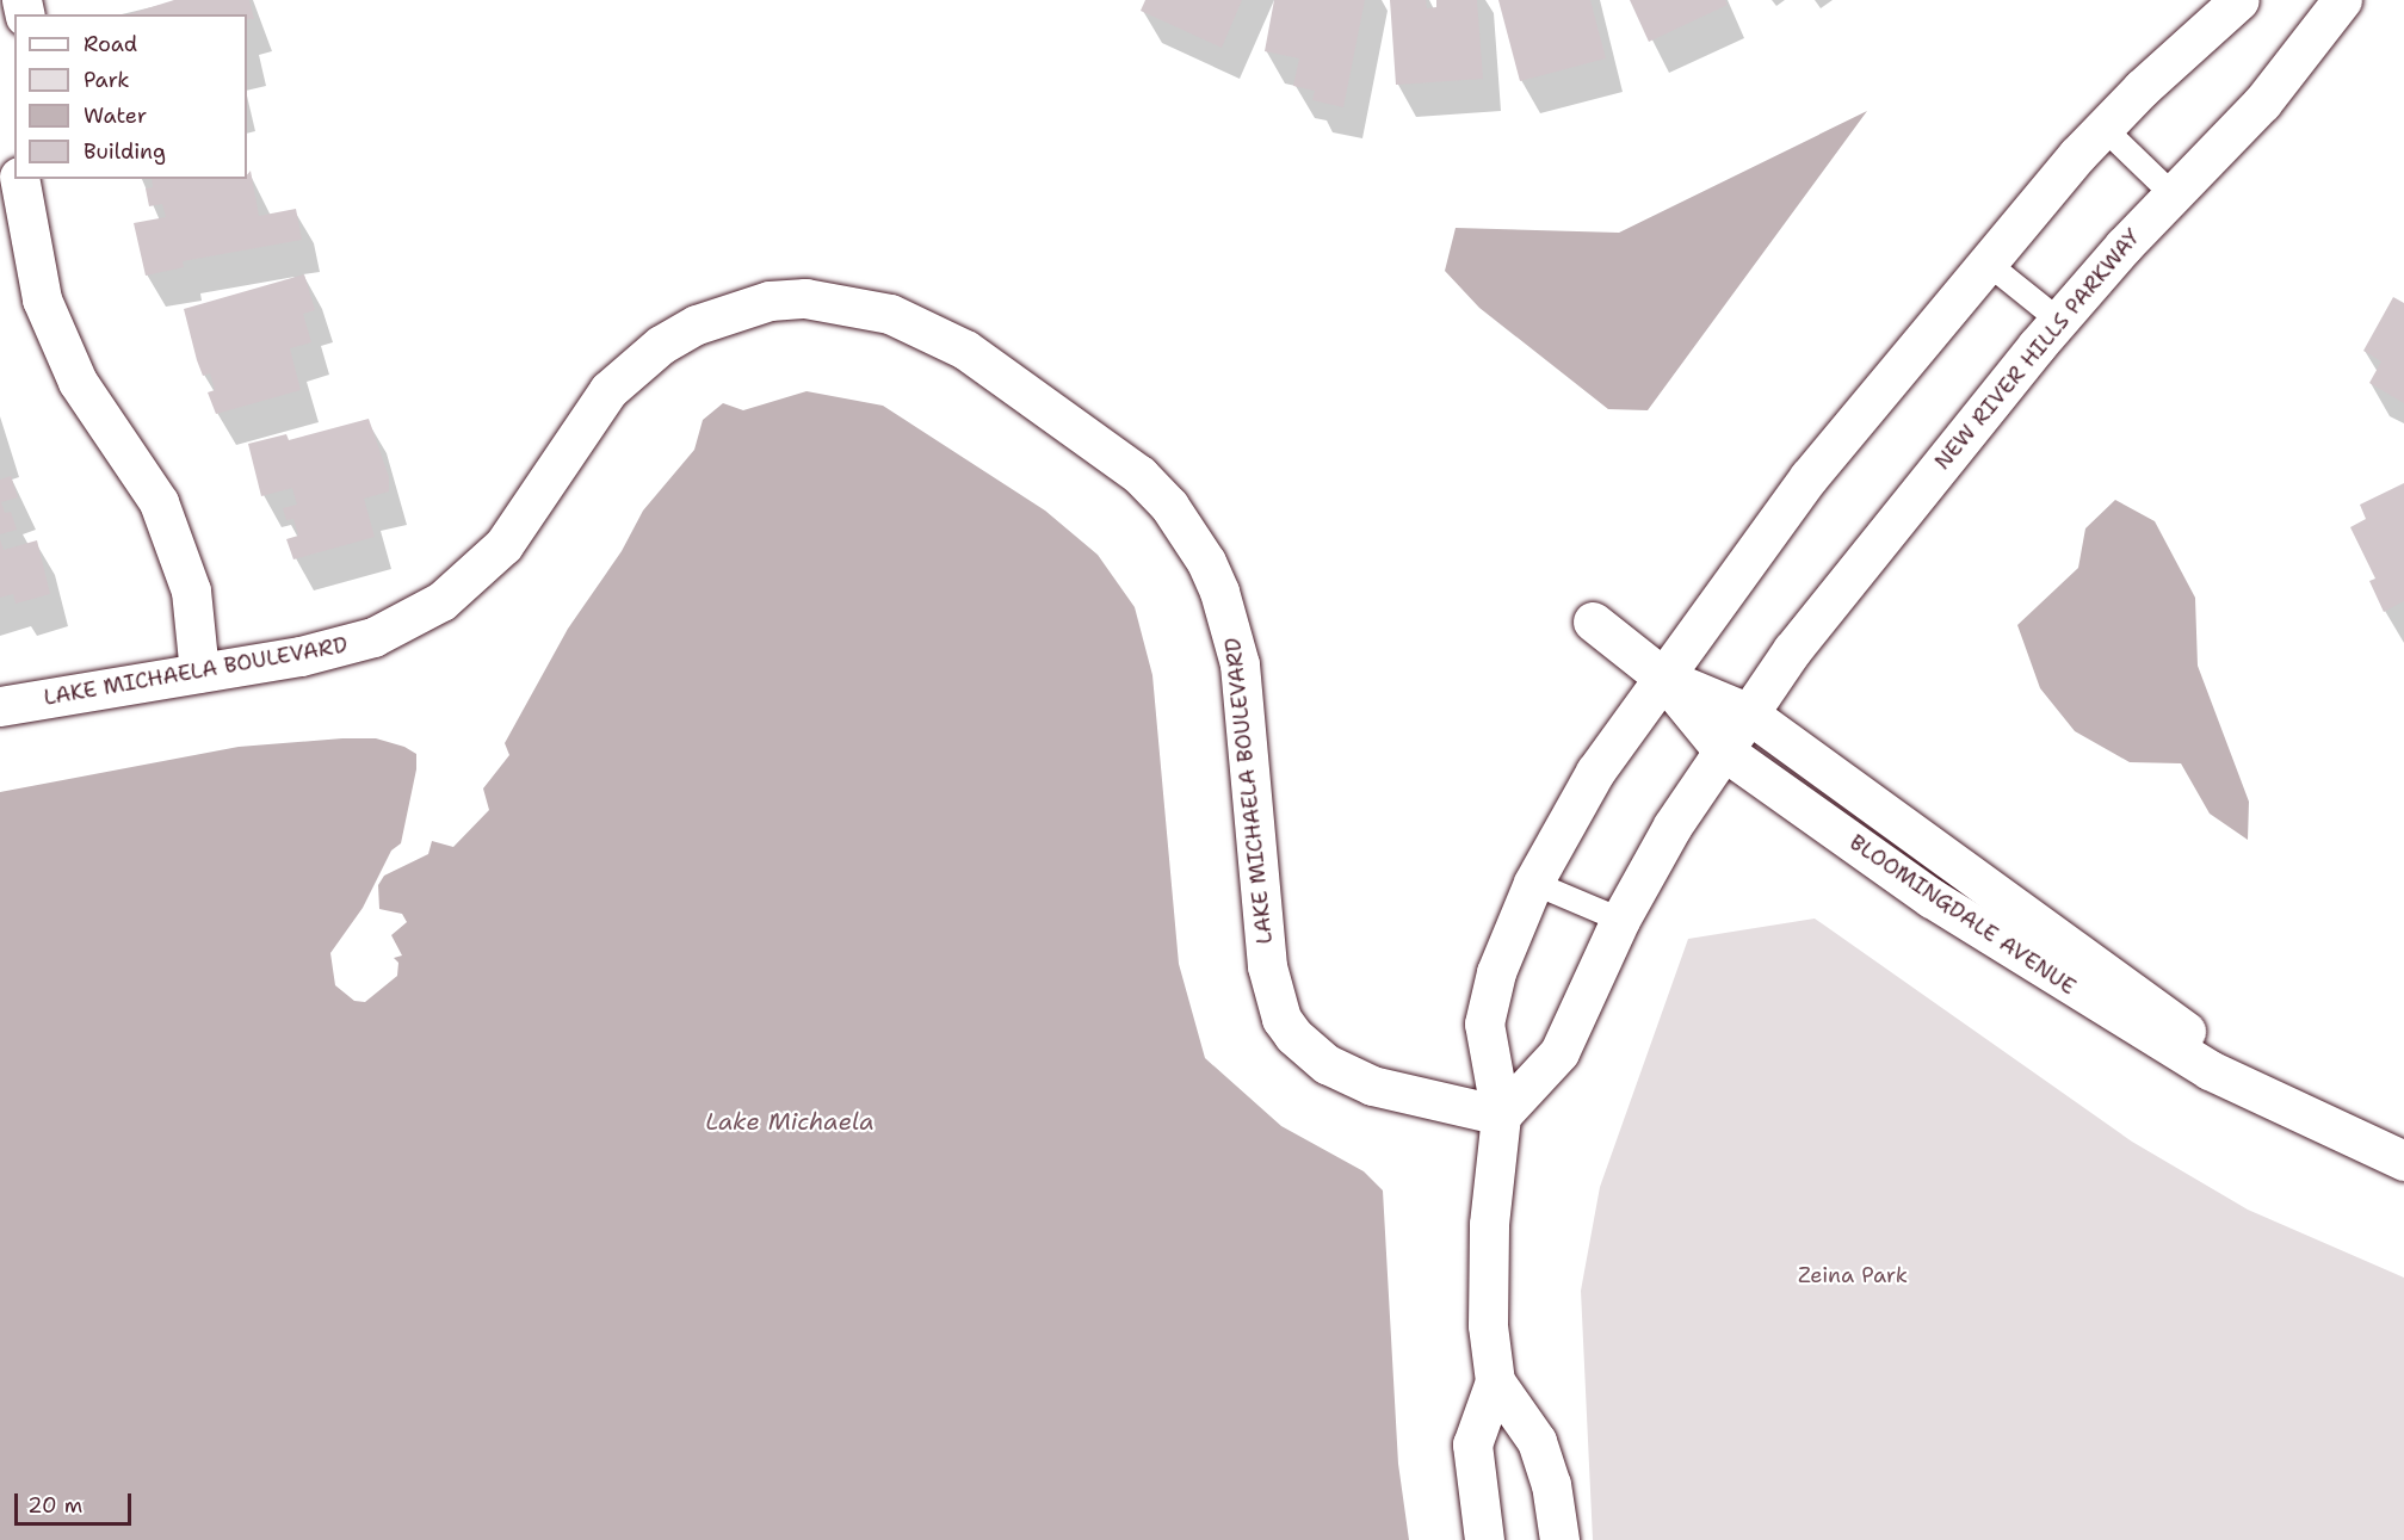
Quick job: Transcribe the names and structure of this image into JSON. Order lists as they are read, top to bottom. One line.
{"streets":{"street":["NEW RIVER HILLS PARKWAY","LAKE MICHAELA BOULEVARD","BLOOMINGDALE AVENUE"]},"crossings":[["NEW RIVER HILLS PARKWAY","BLOOMINGDALE AVENUE"]],"water":["Lake Michaela"],"parks":["Zeina Park"],"legend":["Road","Park","Water","Building"],"scale_bar":"20 m"}
